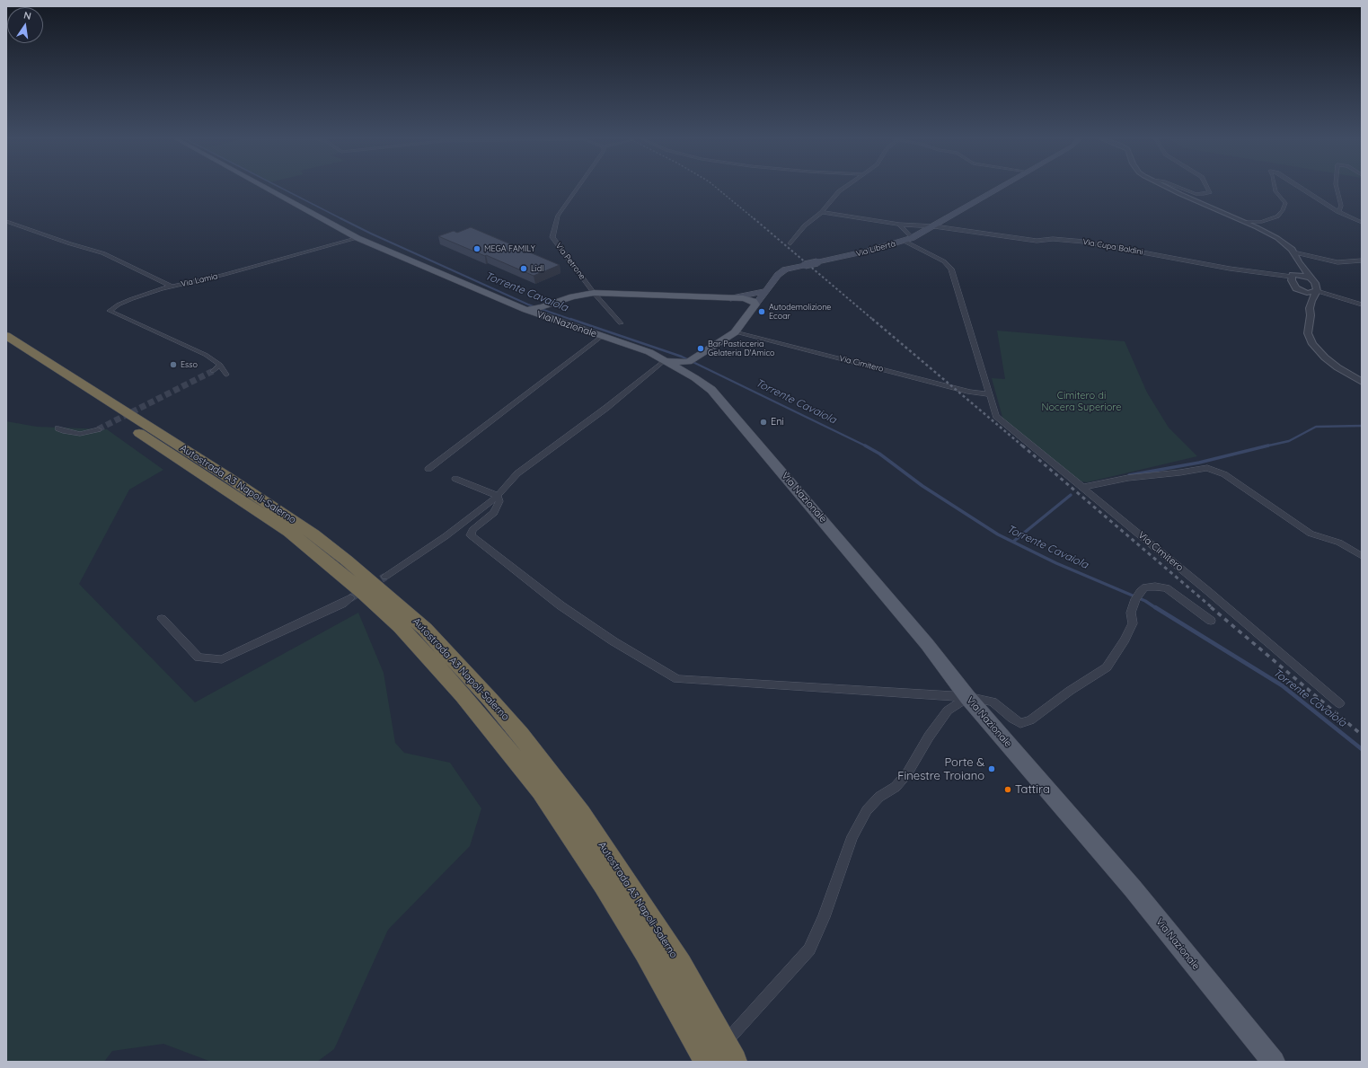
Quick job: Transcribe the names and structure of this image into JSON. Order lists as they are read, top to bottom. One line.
{"streets":{"highway":["Autostrada A3 Napoli-Salerno"],"main road":["Via Libertà","Via Nazionale"],"street":["Via Cupa Baldini","Via Petrone","Via Lamia","Via Cimitero"]},"crossings":[["Via Cupa Baldini","Via Libertà"],["Via Libertà","Via Cimitero"],["Via Lamia","Via Nazionale"]],"water":["Torrente Cavaiola"],"parks":["Cimitero di Nocera Superiore"],"places":["MEGA FAMILY","Lidl","Autodemolizione Ecoar","Bar Pasticceria Gelateria D'Amico","Esso","Eni","Porte & Finestre Troiano","Tattira"],"north":"top"}
